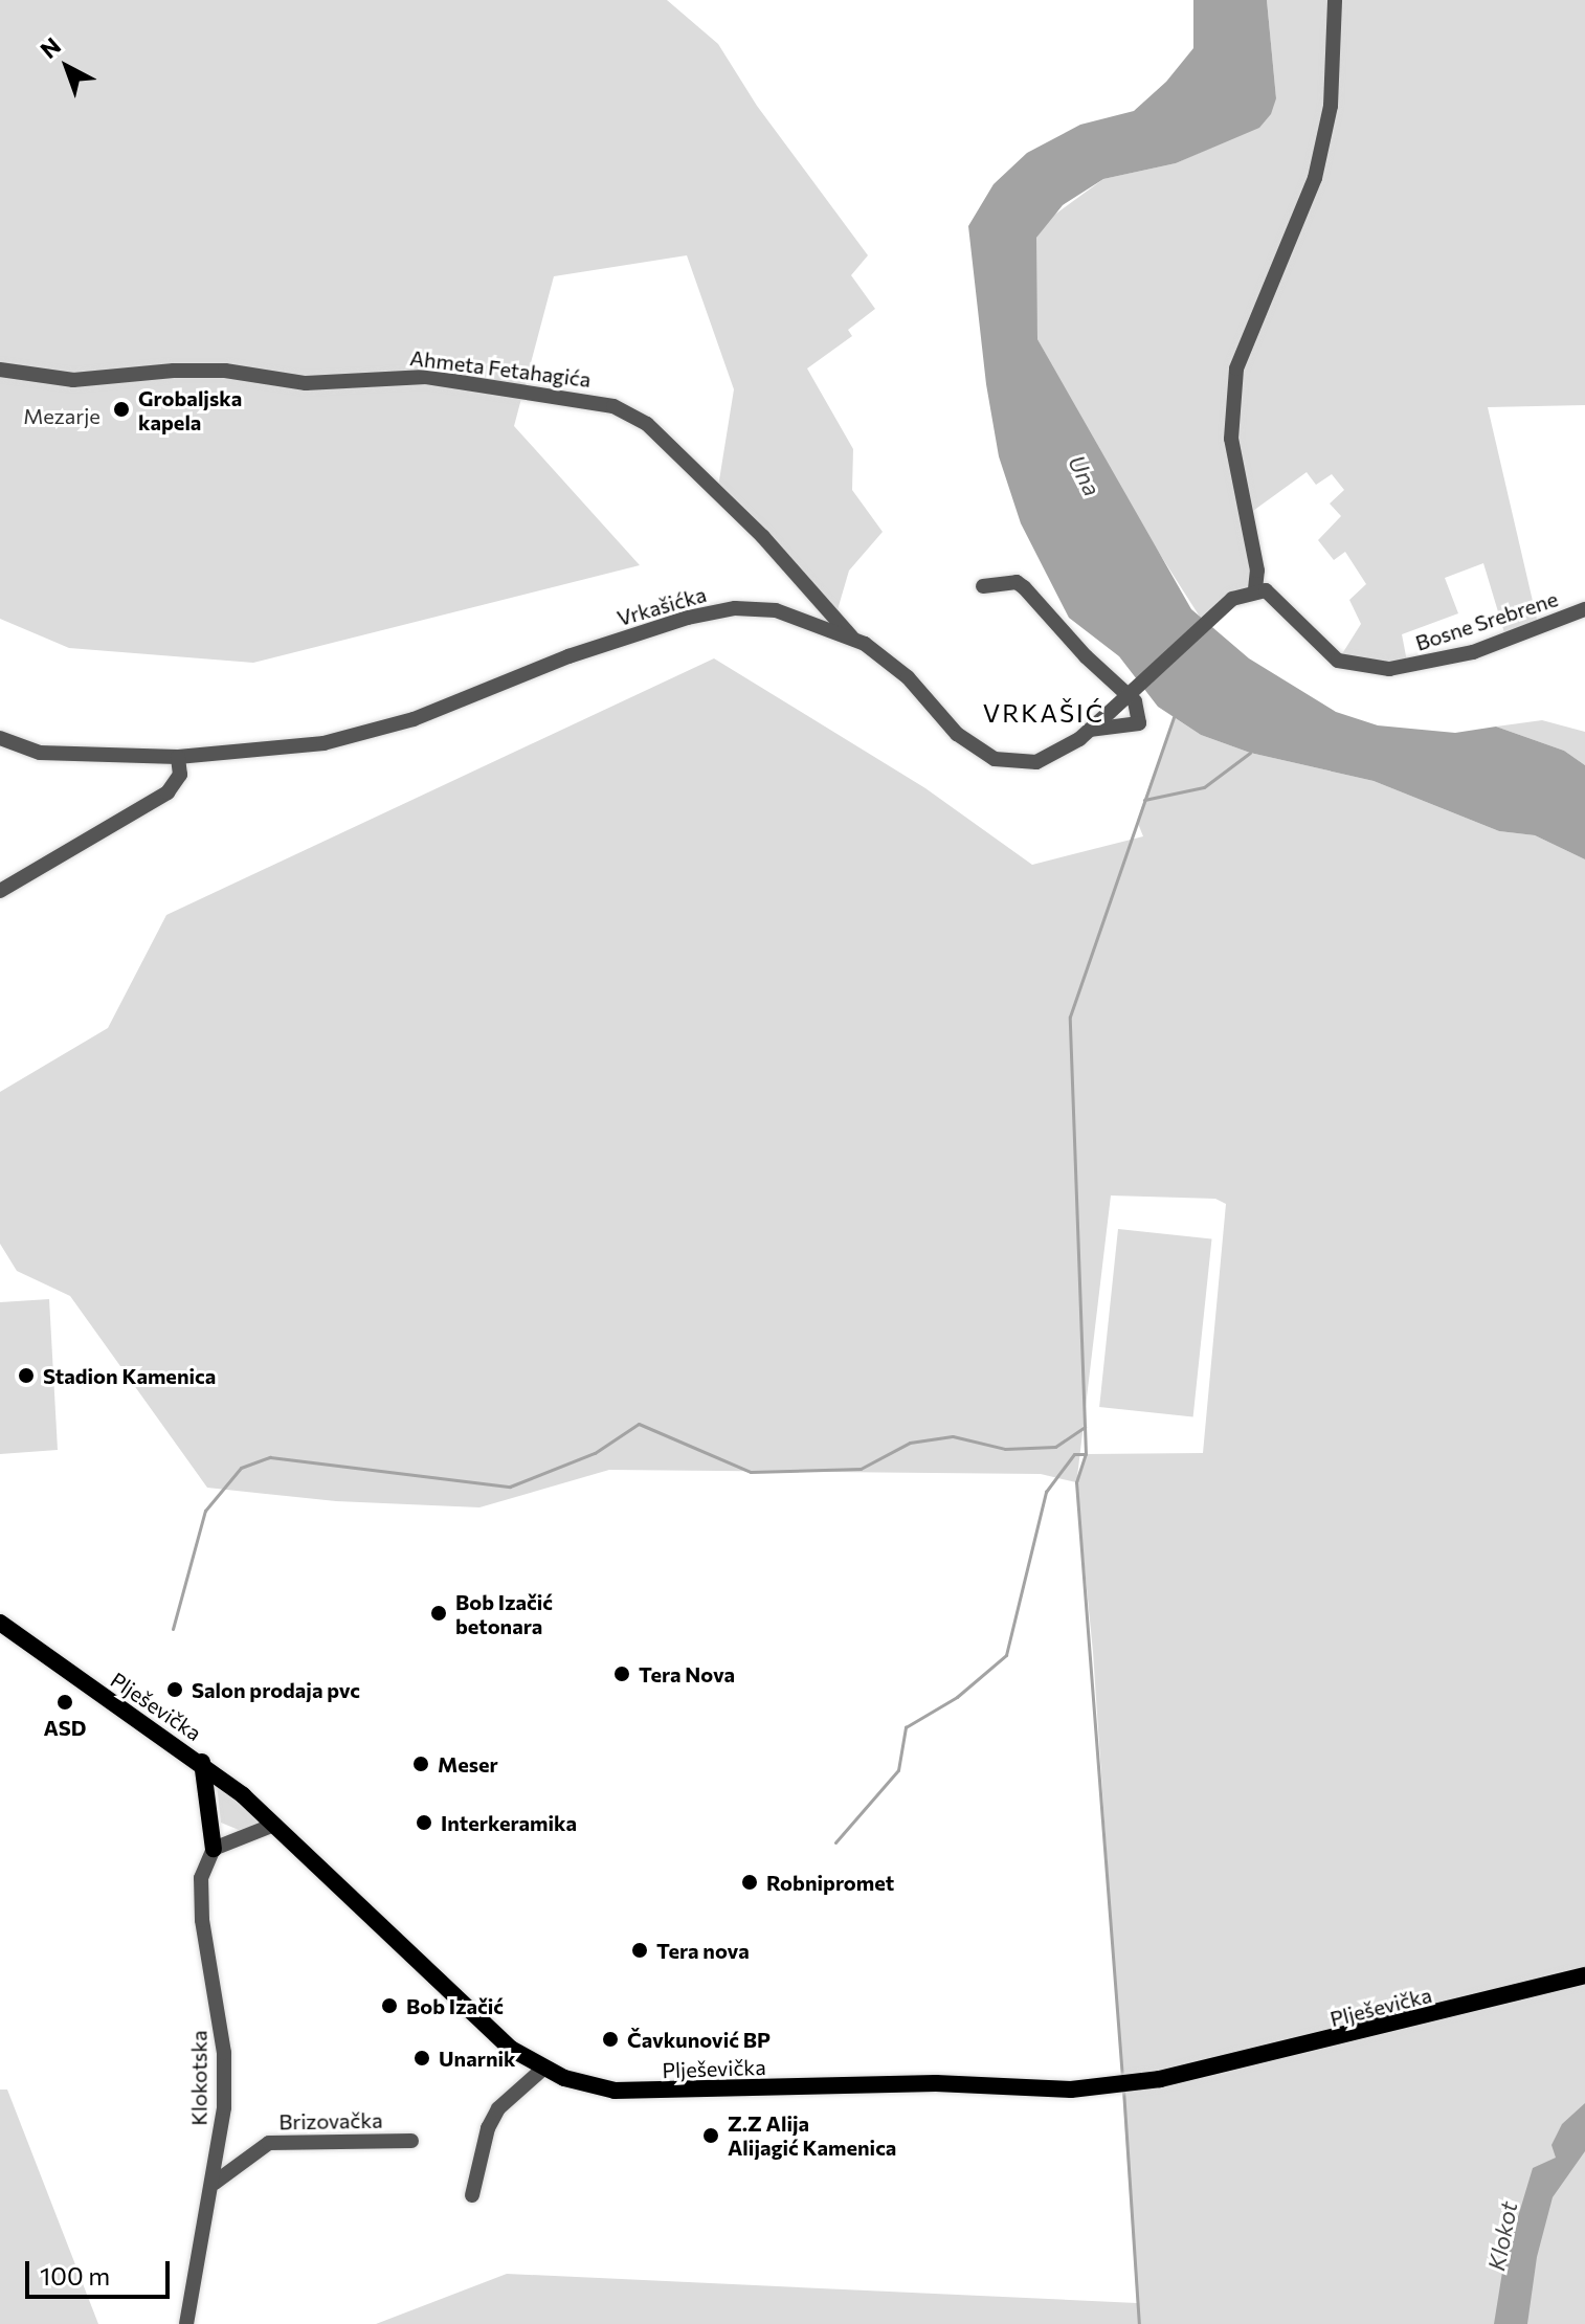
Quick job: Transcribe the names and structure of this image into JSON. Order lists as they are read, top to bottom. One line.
{"streets":{"main road":["Plješevička"],"street":["Ahmeta Fetahagića","Vrkašićka","Bosne Srebrene","Klokotska","Brizovačka"]},"crossings":[["Ahmeta Fetahagića","Vrkašićka"],["Vrkašićka","Bosne Srebrene"],["Klokotska","Brizovačka"]],"districts":["VRKAŠIĆ"],"water":["Una","Klokot"],"parks":["Mezarje"],"places":["Grobaljska kapela","Stadion Kamenica","Bob Izačić betonara","Tera Nova","Salon prodaja pvc","ASD","Meser","Interkeramika","Robnipromet","Tera nova","Bob Izačić","Čavkunović BP","Unarnik","Z.Z Alija Alijagić Kamenica"],"scale_bar":"100 m","north":"top left"}
